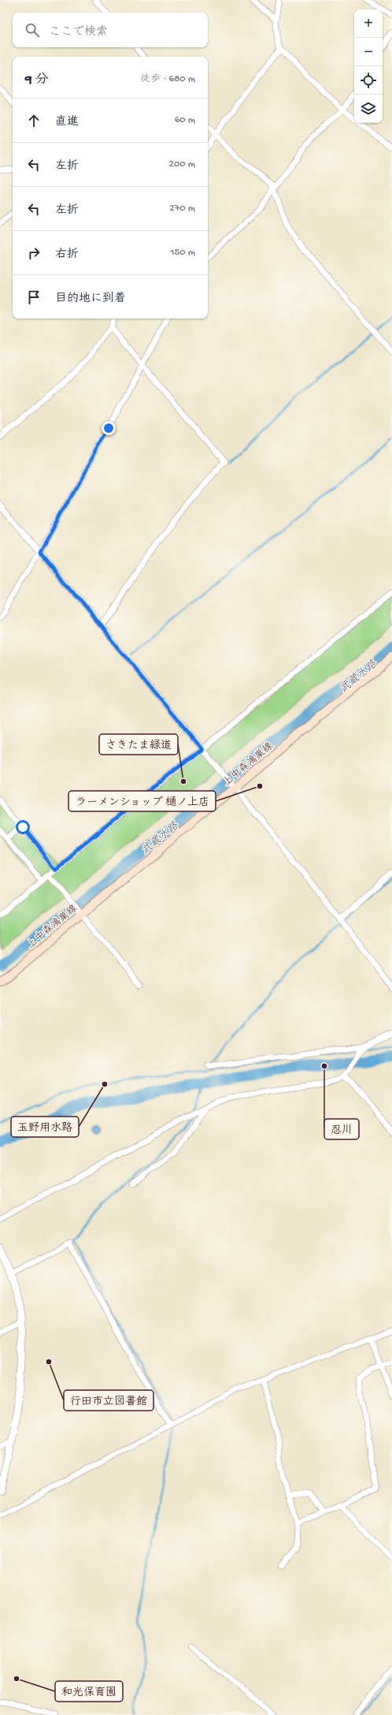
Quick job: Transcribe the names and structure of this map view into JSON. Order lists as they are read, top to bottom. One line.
{"streets":{"main road":["上中森鴻巣線"]},"water":["武蔵水路"],"places":["さきたま緑道","ラーメンショップ 樋ノ上店","忍川","玉野用水路","行田市立図書館","和光保育園"],"page":{"map_buttons":["+","−"],"search":"ここで検索","heading":["9 分","徒歩 · 680 m"],"list":[["直進","60 m"],["左折","200 m"],["左折","270 m"],["右折","150 m"],"目的地に到着"]}}
